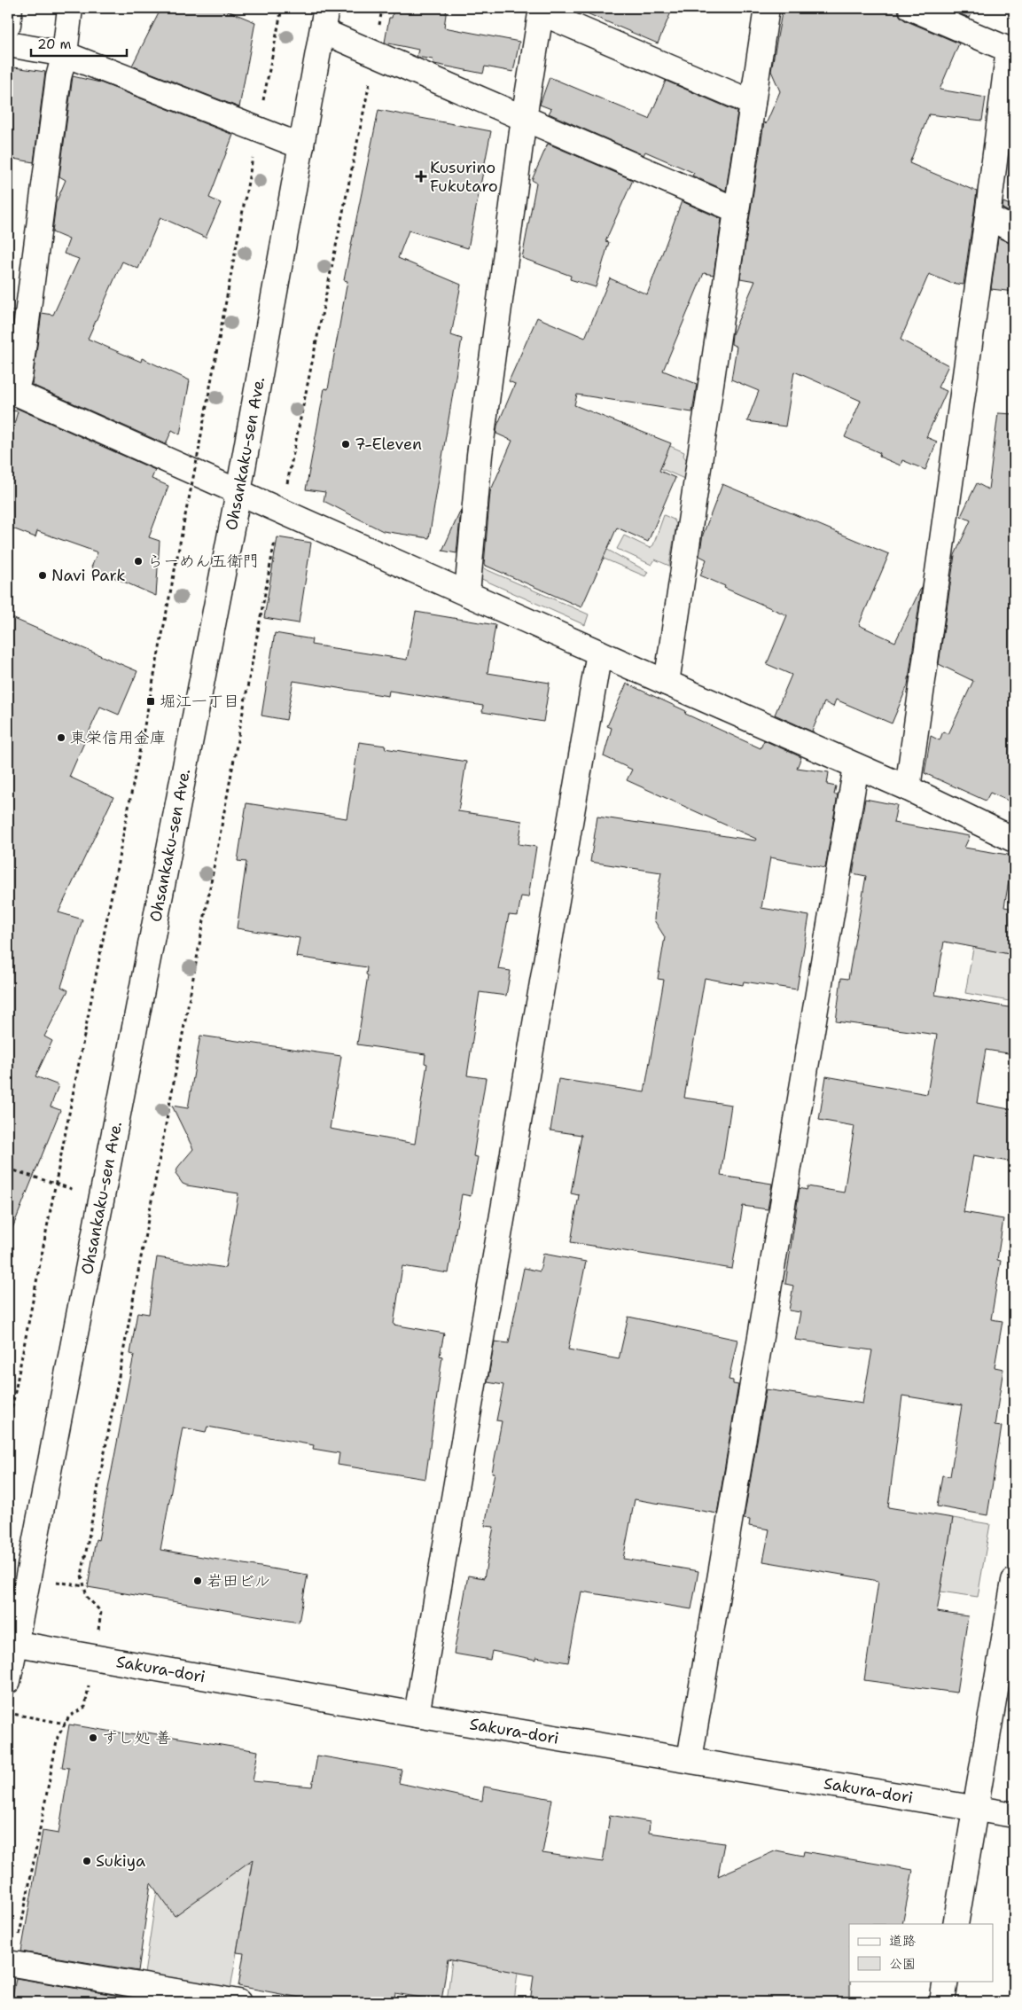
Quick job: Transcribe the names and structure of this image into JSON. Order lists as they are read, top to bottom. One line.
{"streets":{"street":["Ohsankaku-sen Ave.","Sakura-dori"]},"crossings":[["Ohsankaku-sen Ave.","Sakura-dori"]],"places":{"health":["Kusurino Fukutaro"],"other":["7-Eleven","らーめん五衛門","Navi Park","東栄信用金庫","岩田ビル","すし処 善","Sukiya"],"transit":["堀江一丁目"]},"legend":["道路","公園"],"scale_bar":"20 m"}
